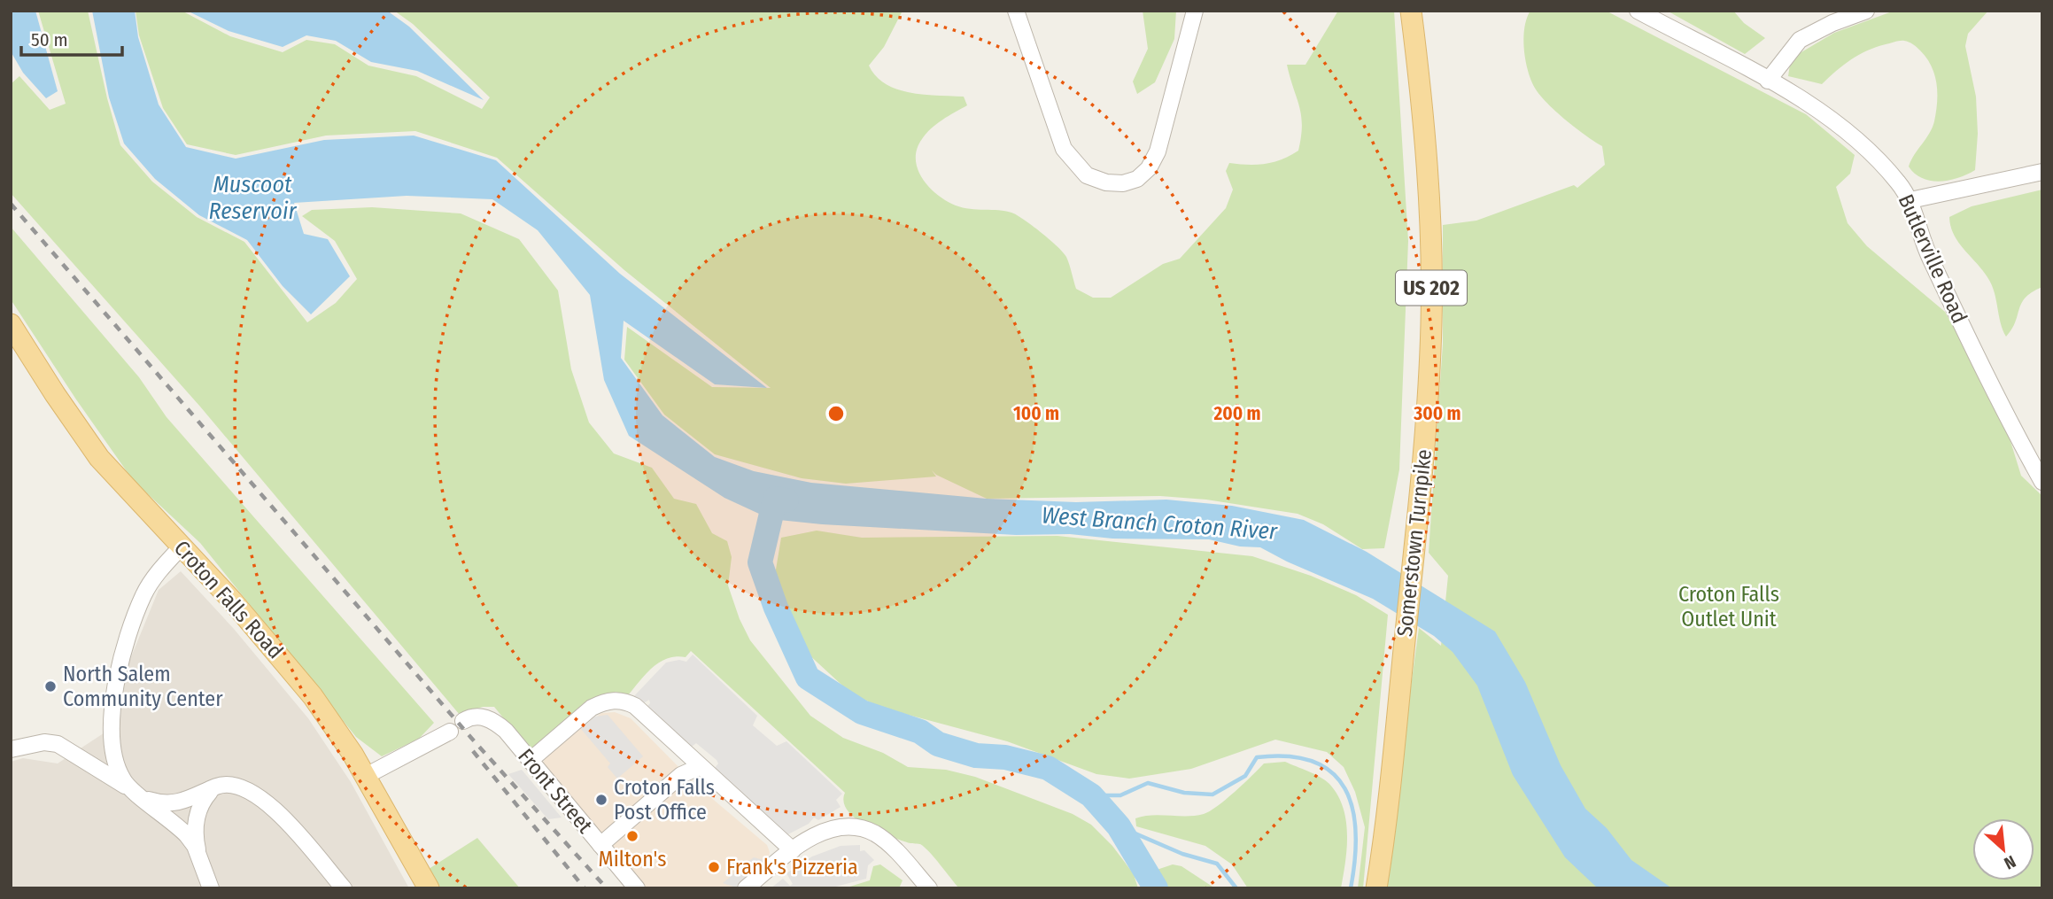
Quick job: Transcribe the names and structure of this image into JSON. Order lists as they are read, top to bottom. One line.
{"streets":{"main road":["US 202","Somerstown Turnpike","Croton Falls Road"],"street":["Butlerville Road","Front Street"]},"water":["Muscoot Reservoir","West Branch Croton River"],"parks":["Croton Falls Outlet Unit"],"places":["North Salem Community Center","Croton Falls Post Office","Milton's","Frank's Pizzeria"],"scale_bar":"50 m","north":"bottom right","rings":["100 m","200 m","300 m"]}
